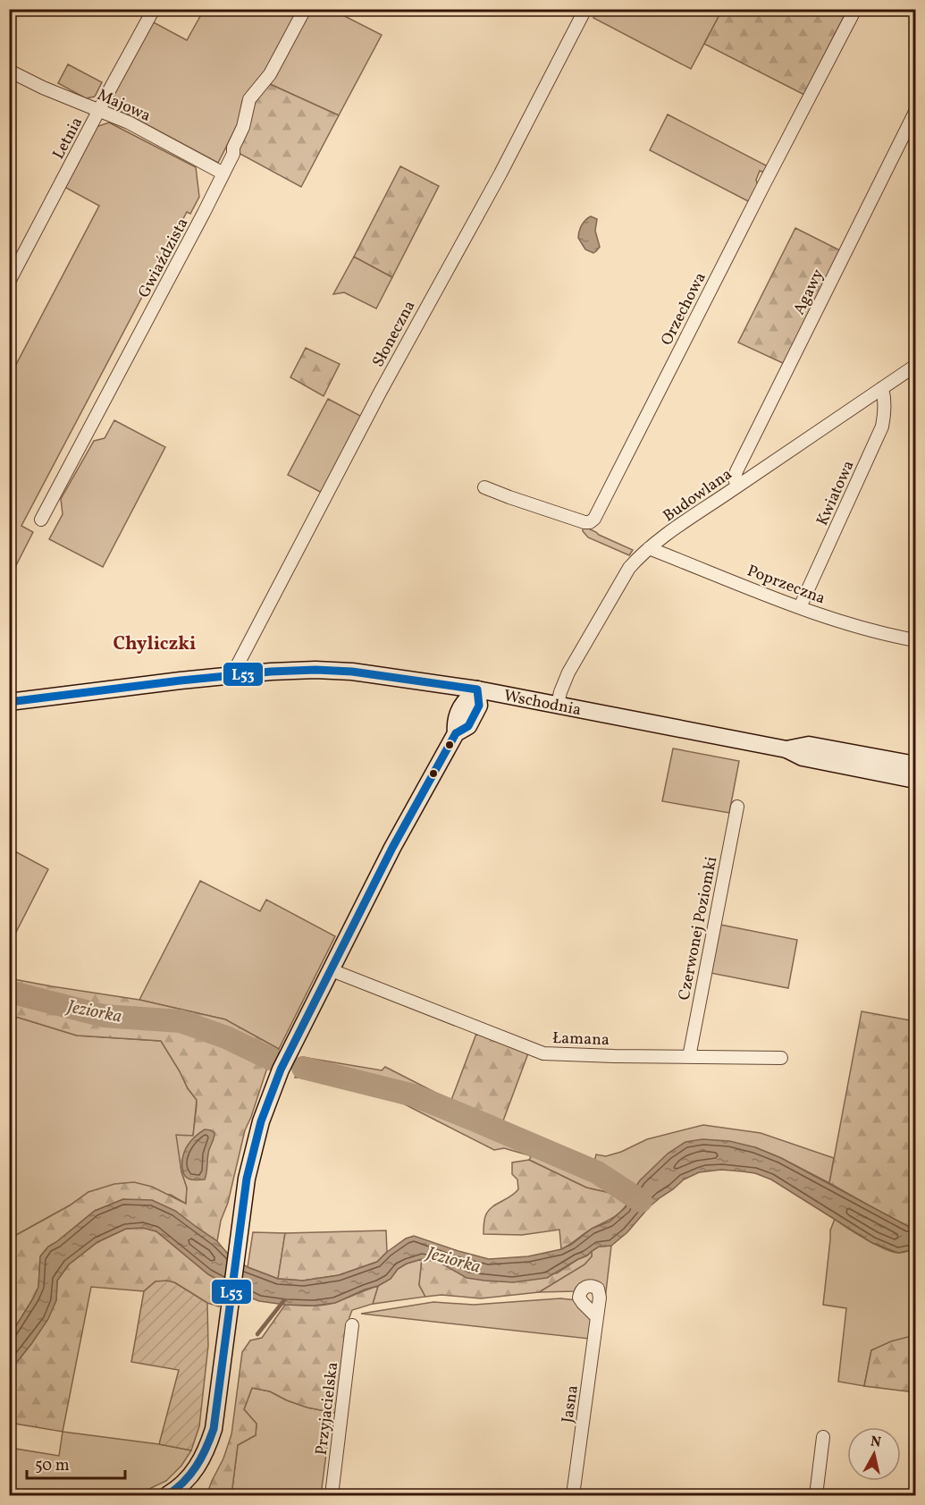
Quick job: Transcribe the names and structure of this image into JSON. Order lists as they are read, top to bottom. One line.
{"streets":{"main road":["Wschodnia"],"street":["Majowa","Letnia","Gwiaździsta","Agawy","Orzechowa","Słoneczna","Kwiatowa","Budowlana","Poprzeczna","Czerwonej Poziomki","Łamana","Jasna","Przyjacielska"]},"crossings":[["Majowa","Letnia"],["Majowa","Gwiaździsta"],["Agawy","Budowlana"],["Słoneczna","Wschodnia"],["Kwiatowa","Budowlana"],["Kwiatowa","Poprzeczna"],["Budowlana","Poprzeczna"],["Budowlana","Wschodnia"],["Czerwonej Poziomki","Łamana"]],"districts":["Chyliczki"],"water":["Jeziorka"],"lines":["transit line L53"],"scale_bar":"50 m","north":"top"}
